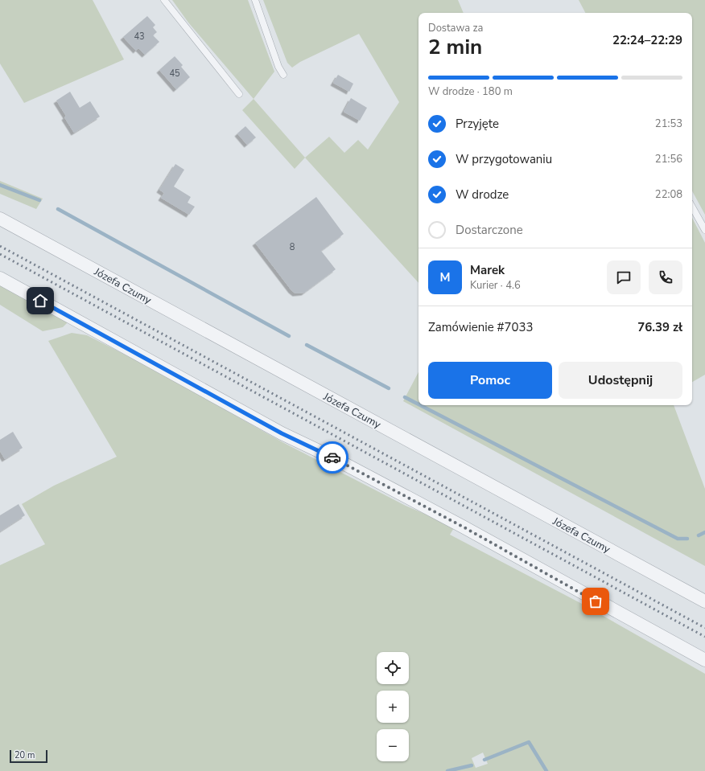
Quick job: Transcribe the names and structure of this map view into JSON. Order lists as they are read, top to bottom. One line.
{"streets":{"street":["Józefa Czumy"]},"house_numbers":["43","45","8"],"scale_bar":"20 m","page":{"heading":["2 min","Dostawa za","22:24–22:29"],"panel":["Marek","Kurier · 4.6","Zamówienie #7033","76.39 zł"],"bar":"W drodze · 180 m","list":[["Przyjęte","21:53"],["W przygotowaniu","21:56"],["W drodze","22:08"],"Dostarczone"],"round":"M","buttons":["Pomoc","Udostępnij"],"map_buttons":["+","−"],"scale":"20 m"}}
